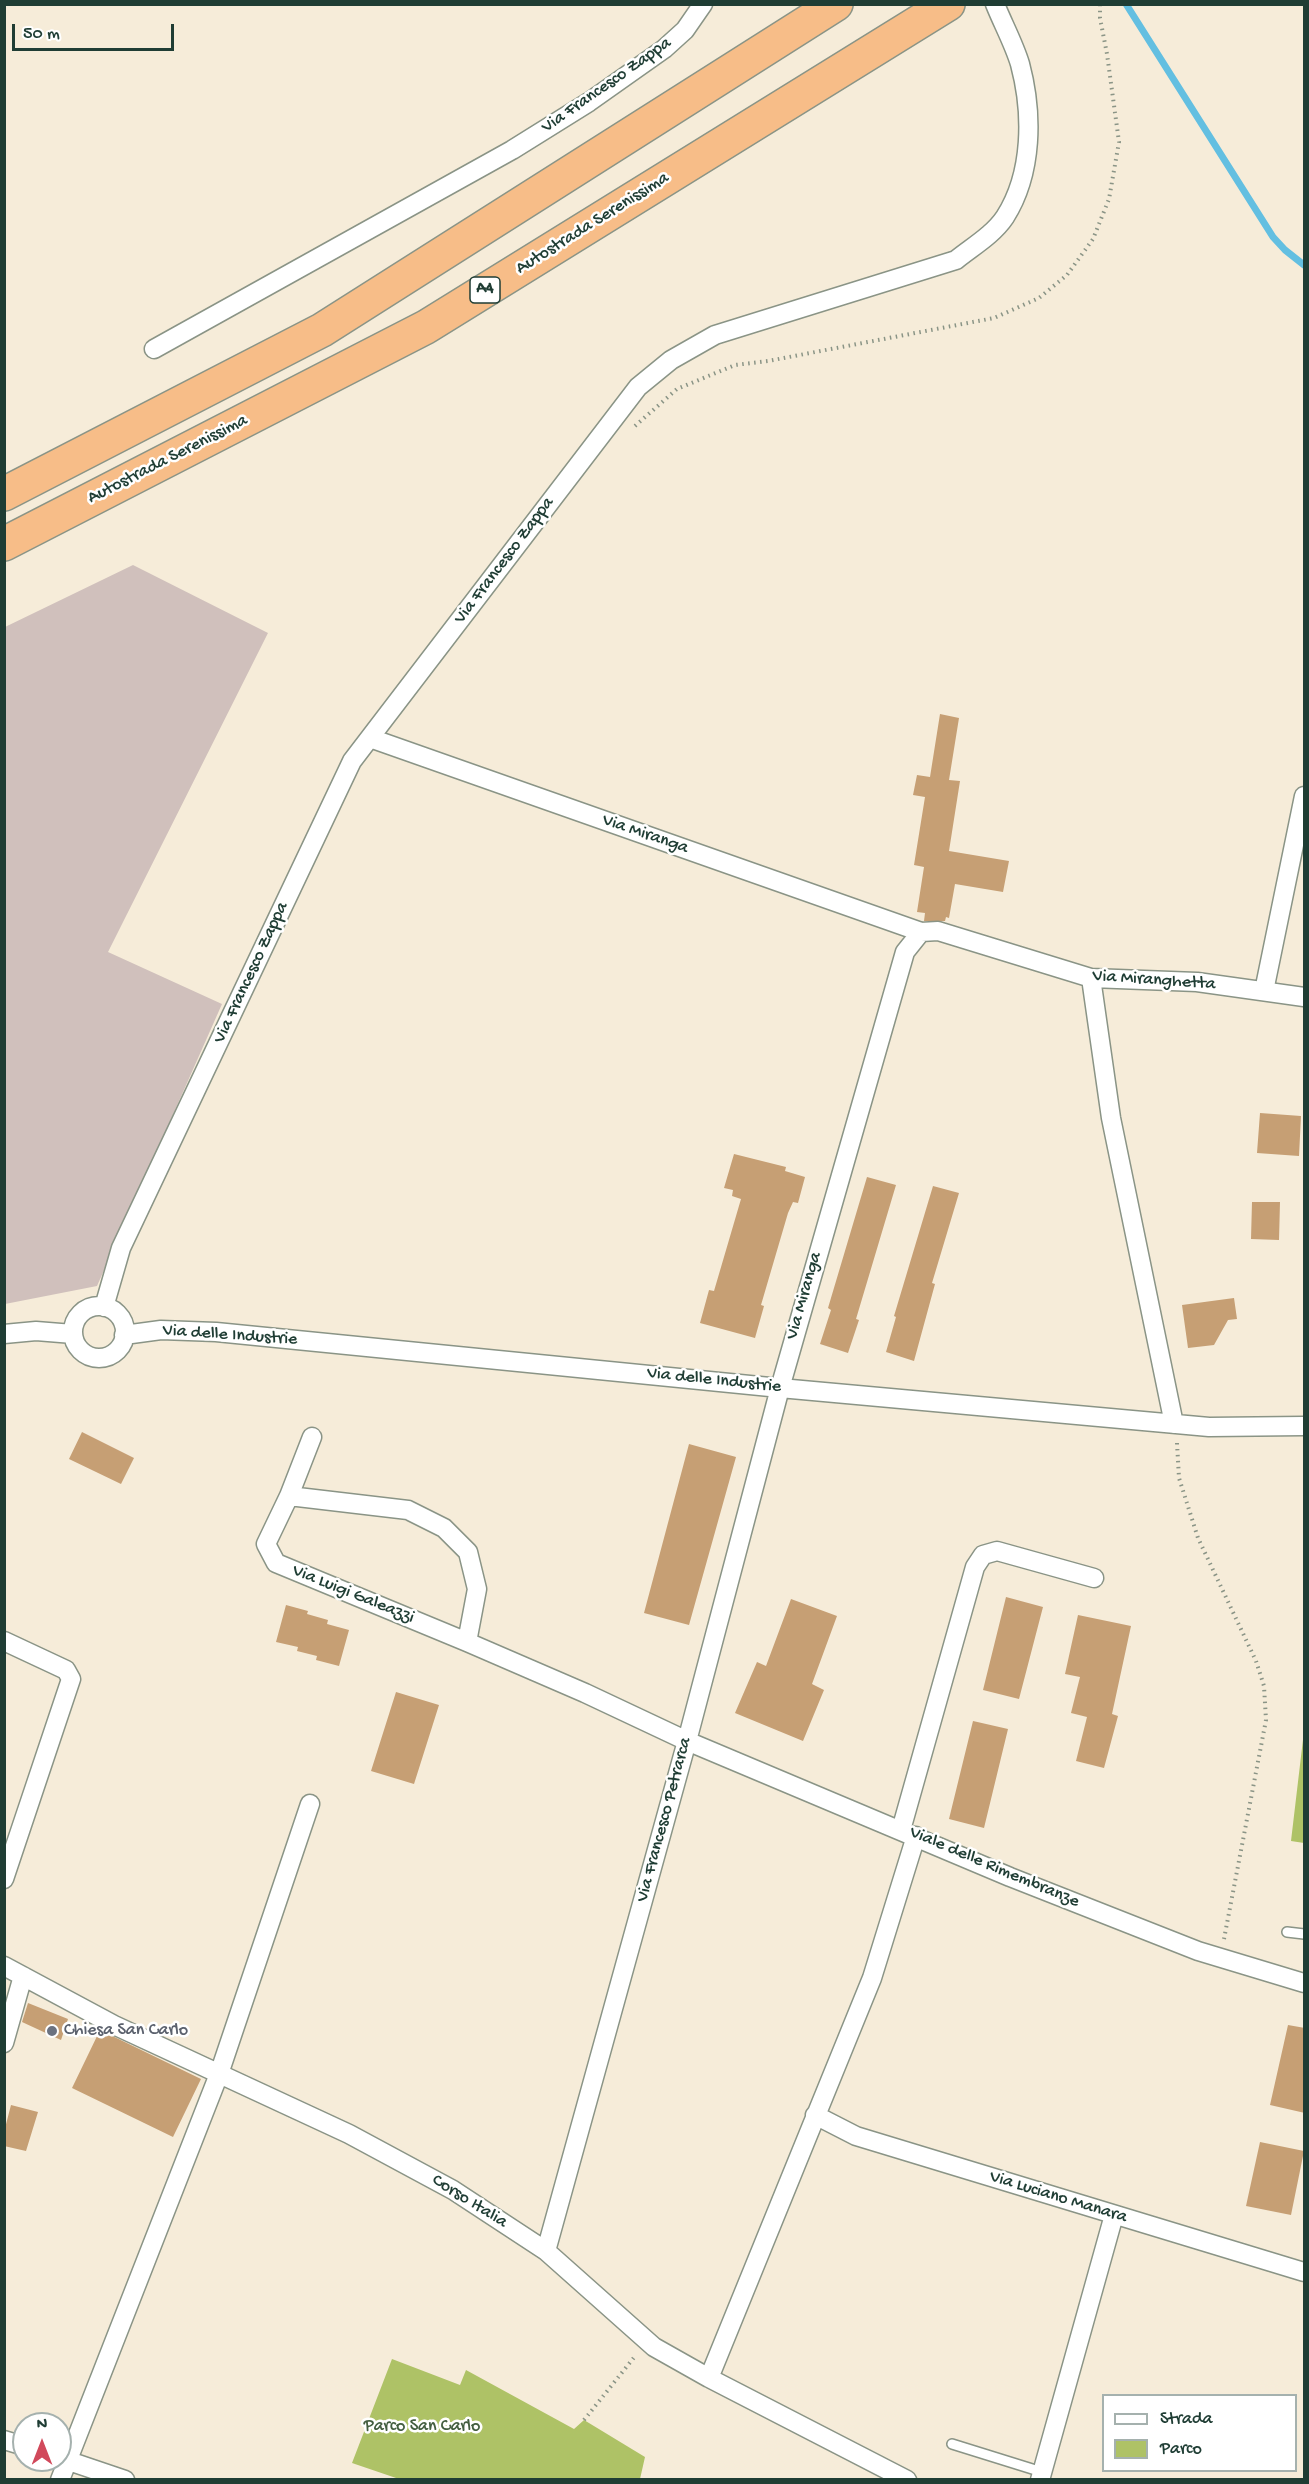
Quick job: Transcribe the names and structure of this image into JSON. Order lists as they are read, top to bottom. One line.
{"streets":{"highway":["Autostrada Serenissima","A4"],"street":["Via Francesco Zappa","Via Miranga","Via Miranghetta","Via delle Industrie","Via Luigi Galeazzi","Via Francesco Petrarca","Viale delle Rimembranze","Via Luciano Manara","Corso Italia"]},"crossings":[["Via Francesco Zappa","Via Miranga"],["Via Francesco Zappa","Via delle Industrie"],["Via Miranga","Via Miranghetta"],["Via Miranga","Via delle Industrie"],["Via Miranga","Via Francesco Petrarca"],["Via delle Industrie","Via Francesco Petrarca"],["Via Luigi Galeazzi","Via Francesco Petrarca"],["Via Luigi Galeazzi","Viale delle Rimembranze"],["Via Francesco Petrarca","Viale delle Rimembranze"],["Via Francesco Petrarca","Corso Italia"]],"parks":["Parco San Carlo"],"places":["Chiesa San Carlo"],"legend":["Strada","Parco"],"scale_bar":"50 m","north":"top"}
